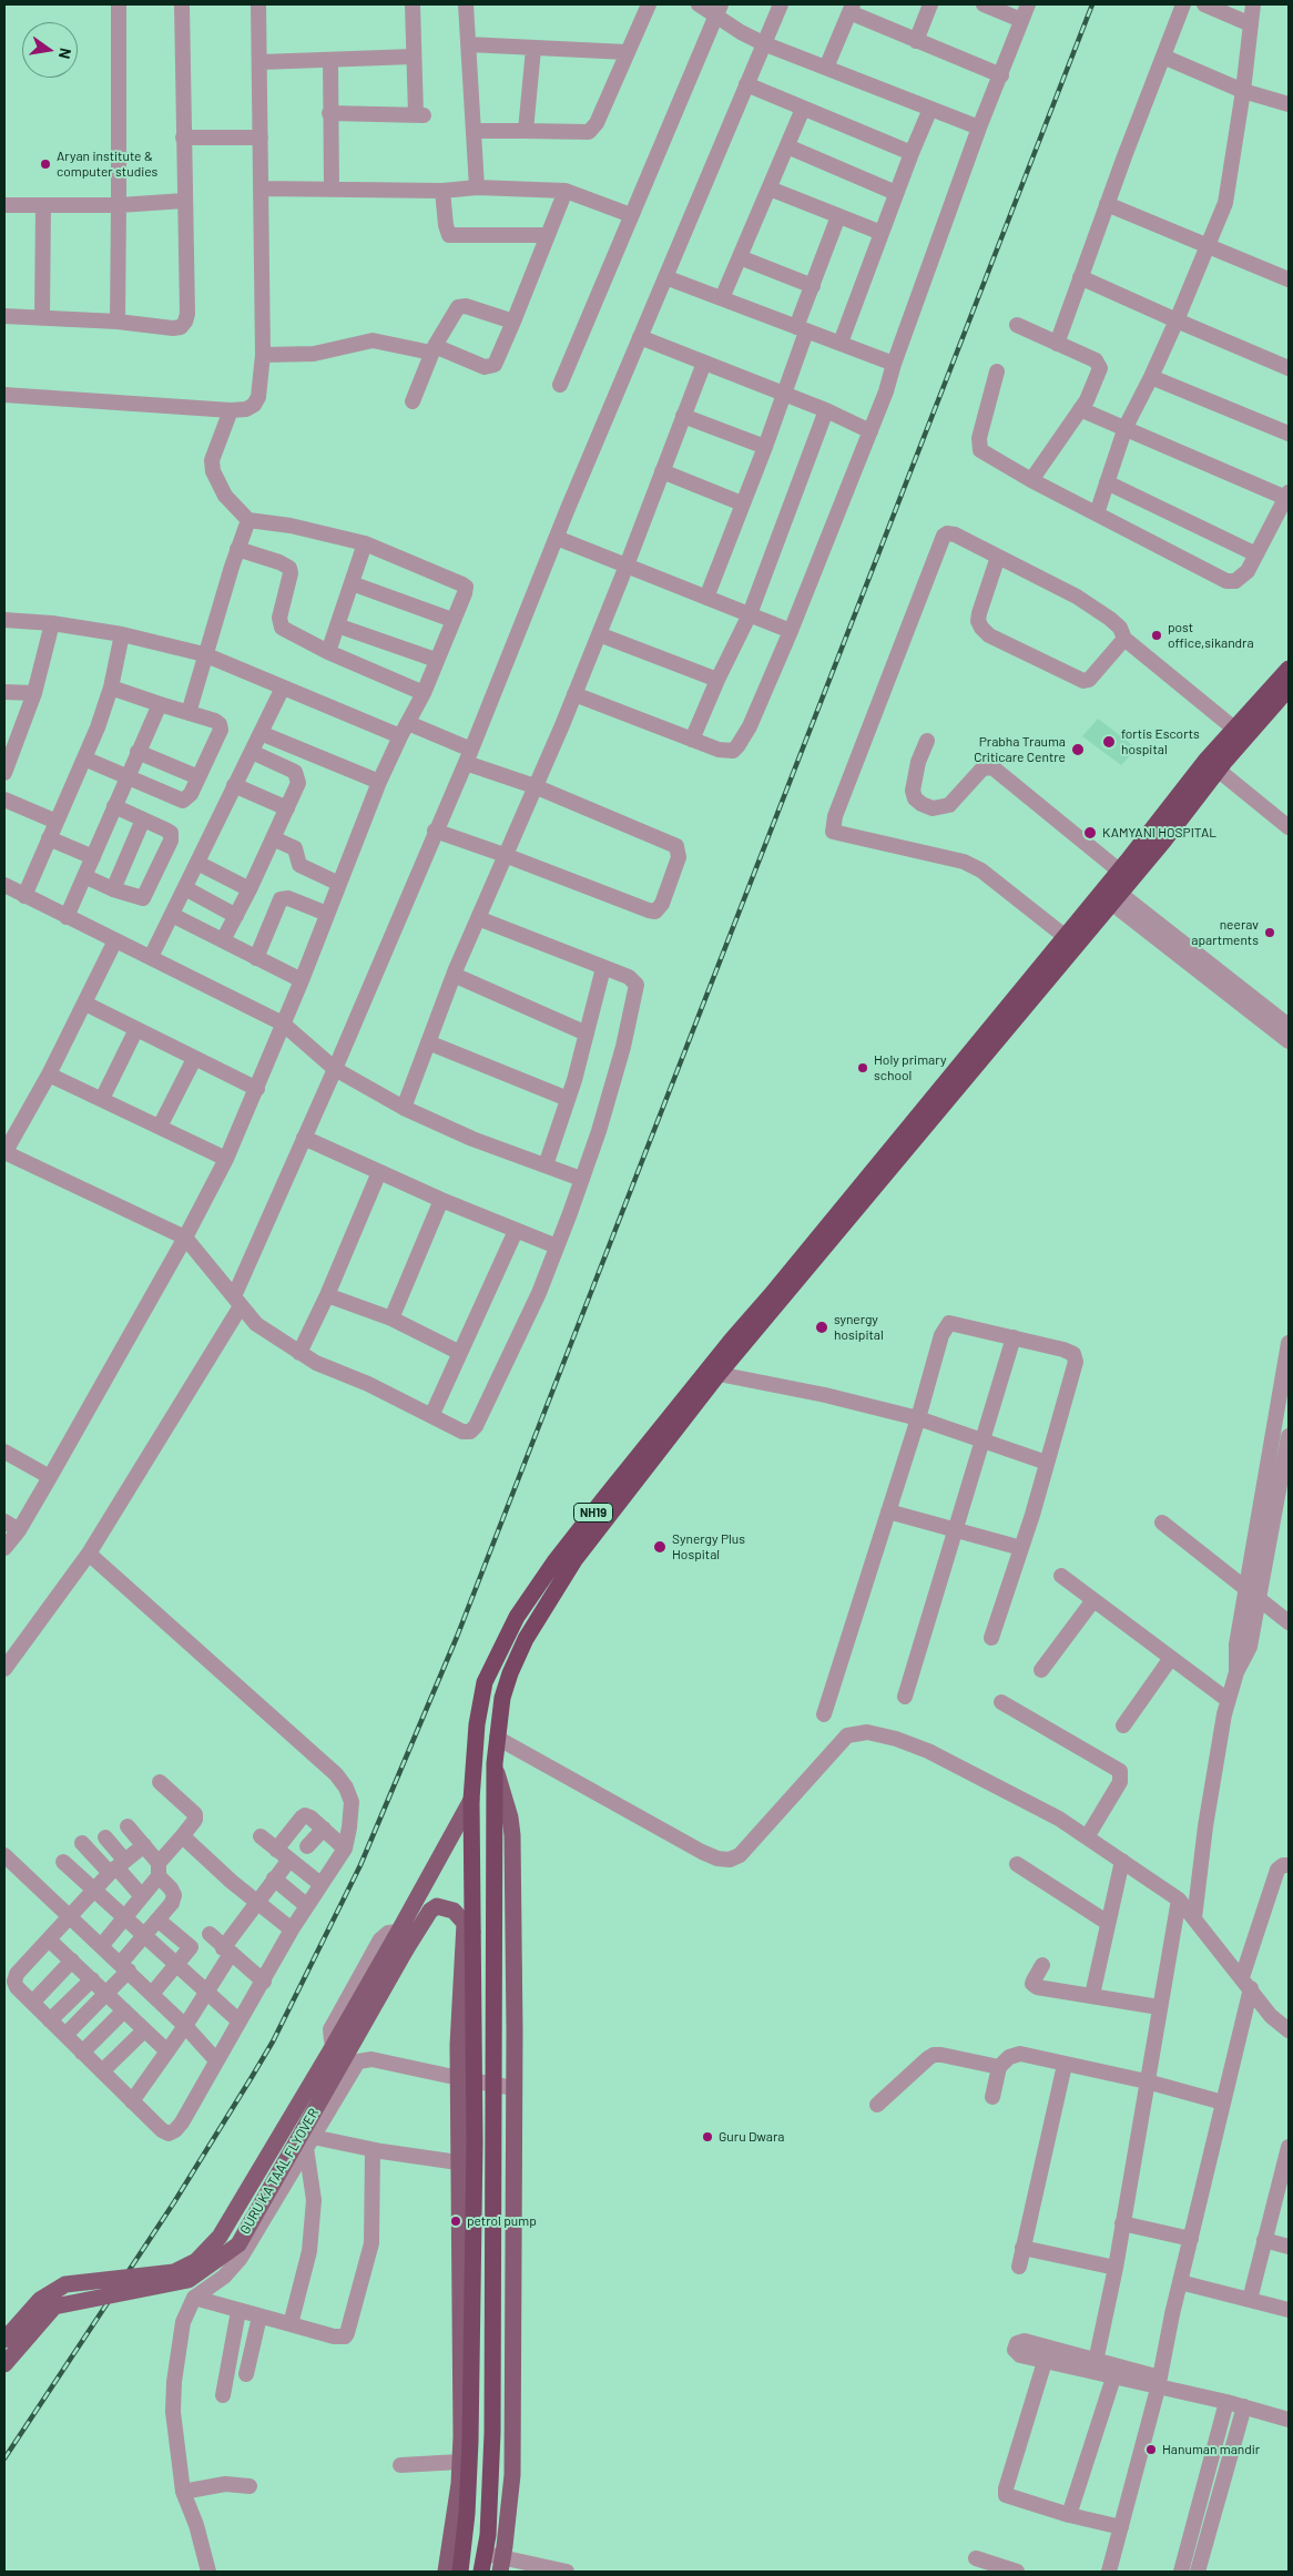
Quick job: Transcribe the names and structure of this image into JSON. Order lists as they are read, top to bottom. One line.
{"streets":{"highway":["NH19"],"main road":["GURU KA TAAL FLYOVER"]},"crossings":[["NH19","GURU KA TAAL FLYOVER"]],"places":["Aryan institute & computer studies","post office,sikandra","fortis Escorts hospital","Prabha Trauma Criticare Centre","KAMYANI HOSPITAL","neerav apartments","Holy primary school","synergy hosipital","Synergy Plus Hospital","Guru Dwara","petrol pump","Hanuman mandir"],"north":"right"}
